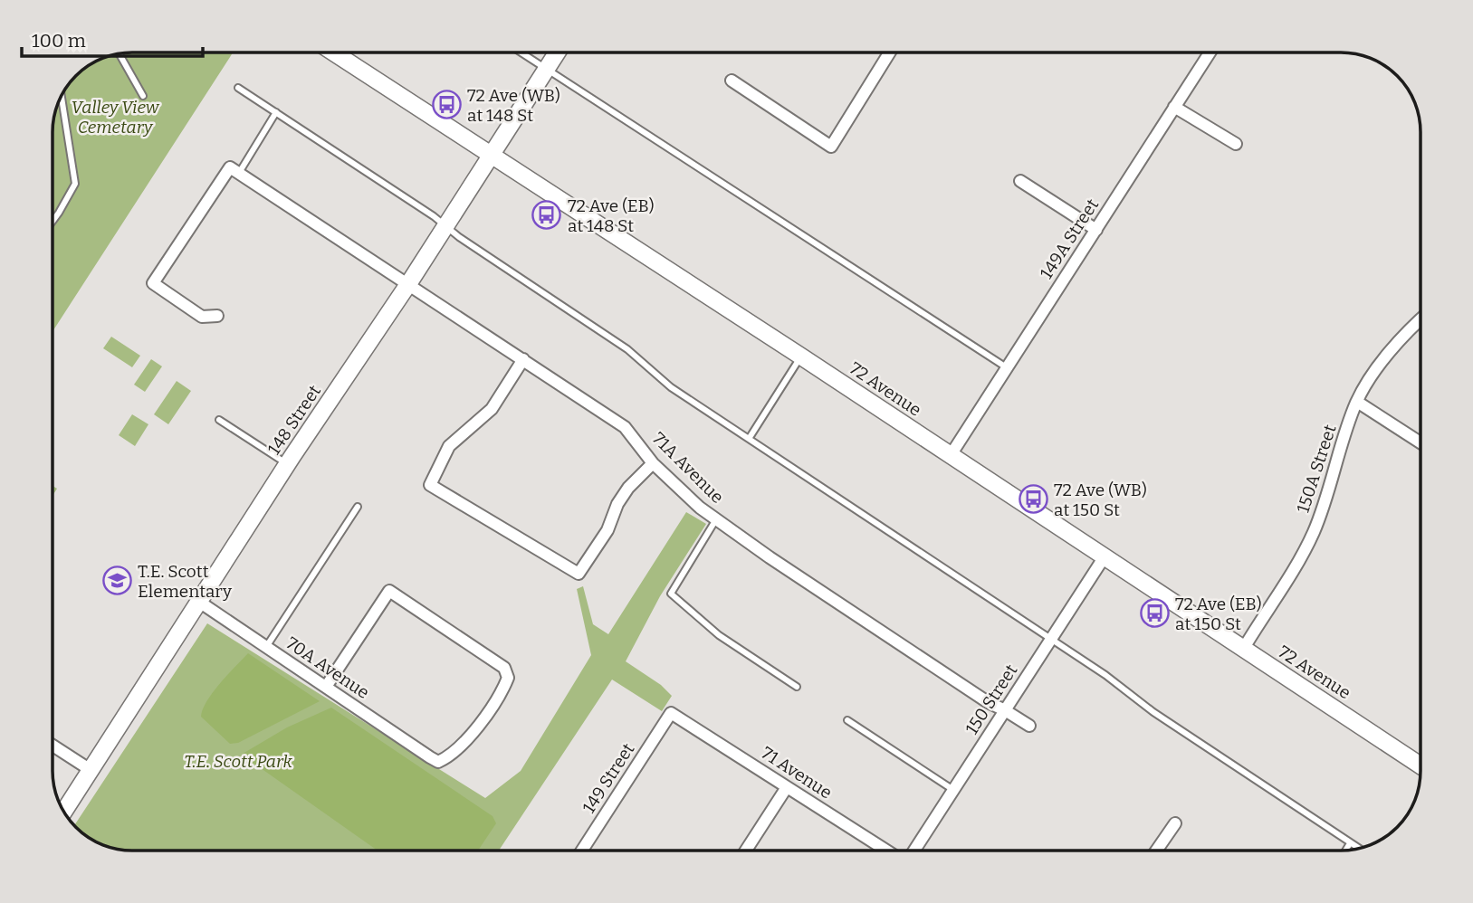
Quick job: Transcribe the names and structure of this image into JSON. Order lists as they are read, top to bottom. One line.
{"streets":{"main road":["72 Avenue","148 Street"],"street":["149A Street","71A Avenue","150A Street","70A Avenue","150 Street","71 Avenue","149 Street"]},"crossings":[["149A Street","72 Avenue"],["72 Avenue","148 Street"],["72 Avenue","150A Street"],["72 Avenue","150 Street"],["148 Street","71A Avenue"],["148 Street","70A Avenue"],["71A Avenue","150 Street"],["71 Avenue","149 Street"]],"parks":["Valley View Cemetary","T.E. Scott Park"],"places":{"bus stop":["72 Ave (WB) at 148 St","72 Ave (EB) at 148 St","72 Ave (WB) at 150 St","72 Ave (EB) at 150 St"],"school or university":["T.E. Scott Elementary"]},"scale_bar":"100 m"}
